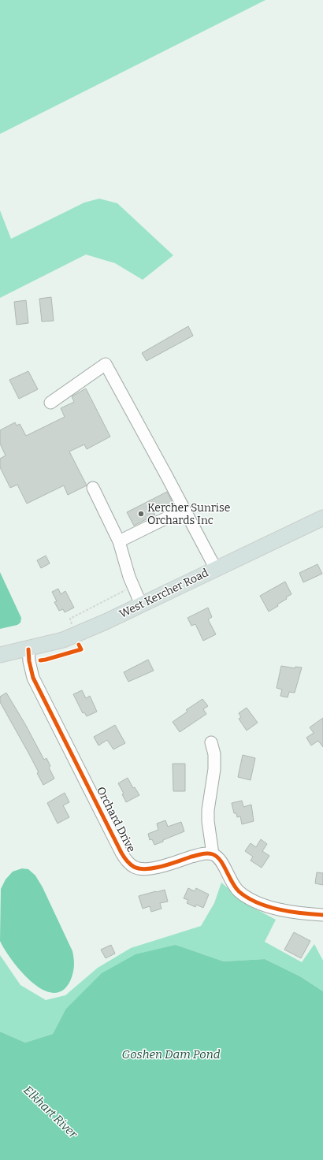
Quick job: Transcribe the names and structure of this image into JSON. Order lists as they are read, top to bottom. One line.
{"streets":{"main road":["West Kercher Road"],"street":["Orchard Drive"]},"crossings":[["West Kercher Road","Orchard Drive"]],"water":["Goshen Dam Pond","Elkhart River"],"places":["Kercher Sunrise Orchards Inc"]}
